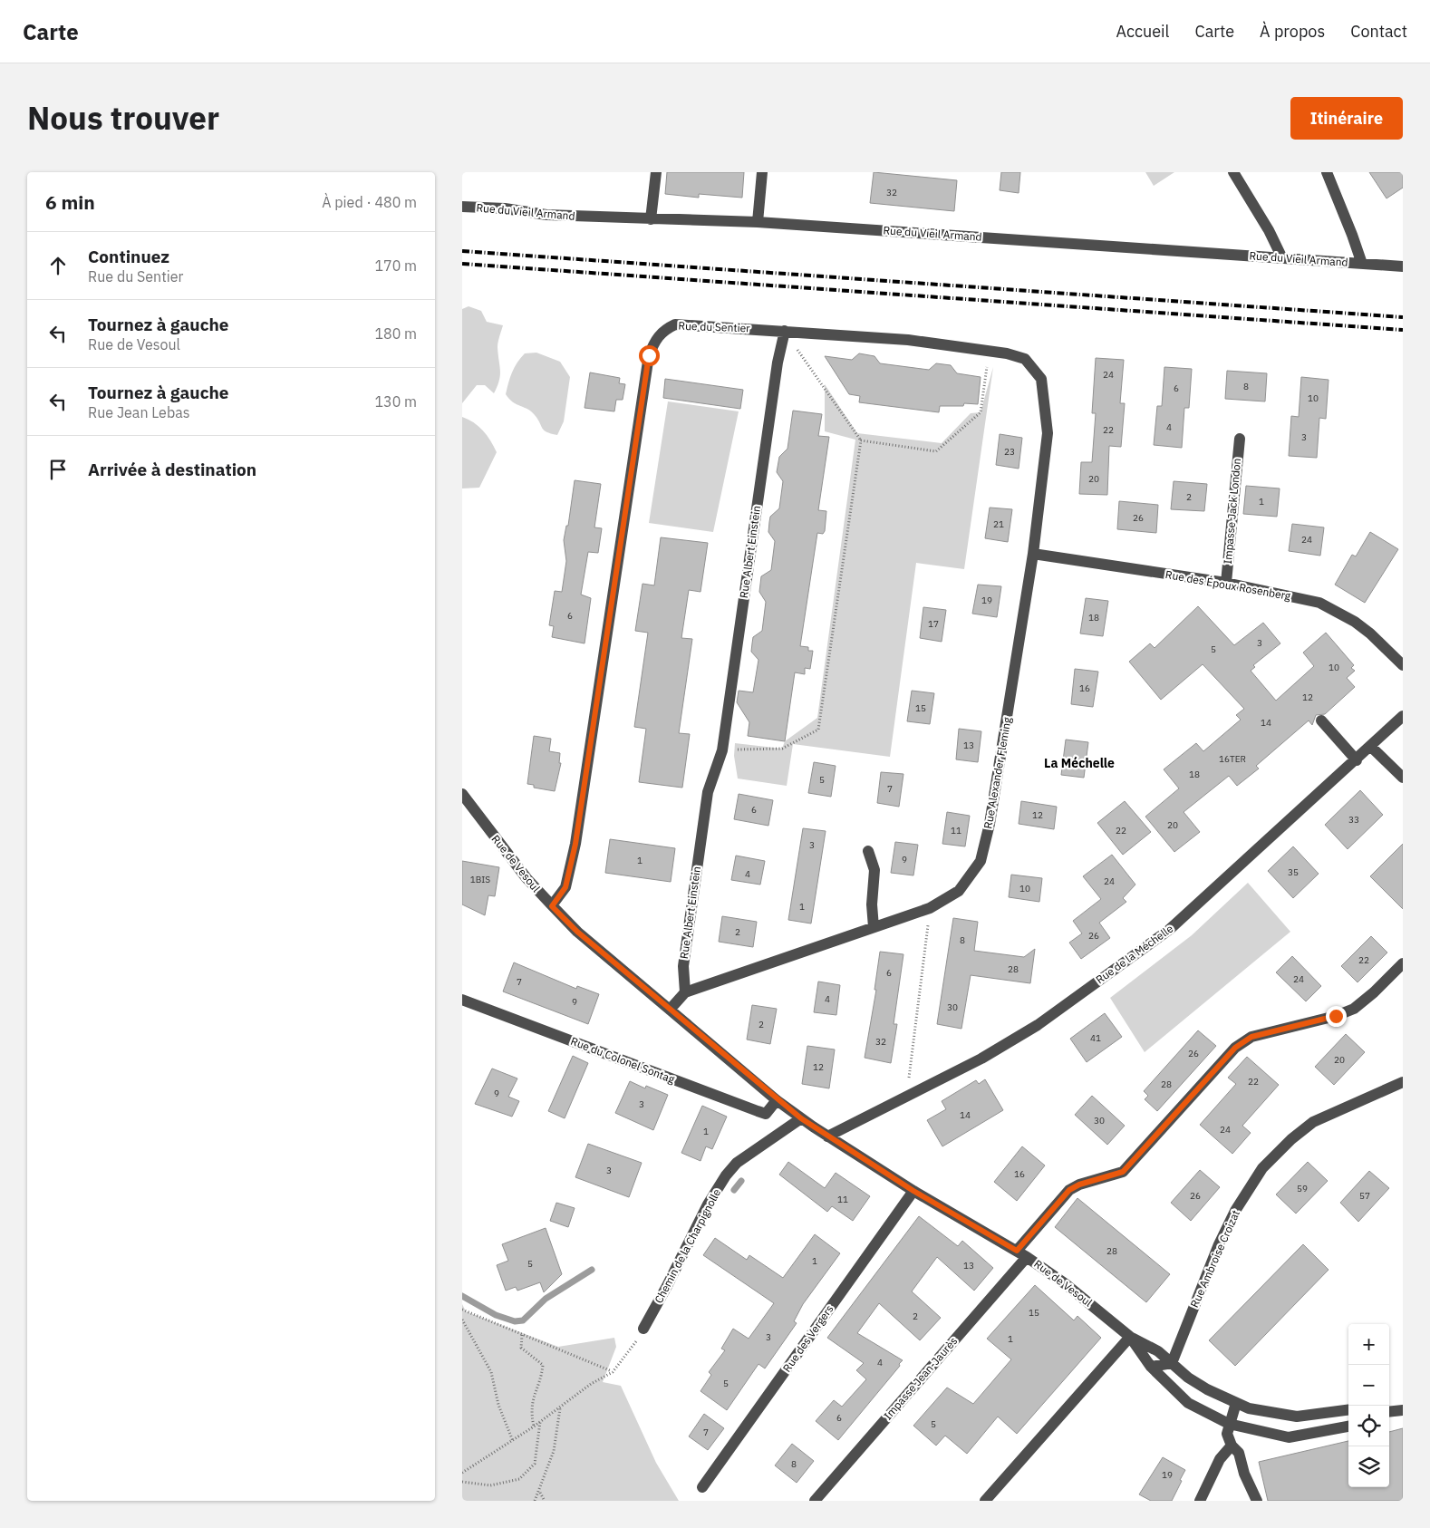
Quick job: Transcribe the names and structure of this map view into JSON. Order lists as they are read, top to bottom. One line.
{"streets":{"street":["Rue du Vieil Armand","Rue du Sentier","Impasse Jack London","Rue Albert Einstein","Rue des Époux Rosenberg","Rue Alexander Fleming","Rue de Vesoul","Rue de la Méchelle","Rue du Colonel Sontag","Chemin de la Charpignolle","Rue Ambroise Croizat","Rue des Vergers","Impasse Jean-Jaurès"]},"crossings":[["Rue du Sentier","Rue Albert Einstein"],["Rue du Sentier","Rue de Vesoul"],["Impasse Jack London","Rue des Époux Rosenberg"],["Rue Albert Einstein","Rue Alexander Fleming"],["Rue des Époux Rosenberg","Rue Alexander Fleming"],["Rue Alexander Fleming","Rue de Vesoul"],["Rue de Vesoul","Rue de la Méchelle"],["Rue de Vesoul","Rue du Colonel Sontag"],["Rue de Vesoul","Chemin de la Charpignolle"],["Rue de Vesoul","Rue des Vergers"],["Rue de Vesoul","Impasse Jean-Jaurès"]],"districts":["La Méchelle"],"house_numbers":["32","24","8","6","10","4","22","3","23","20","2","1","26","21","24","19","6","18","17","3","5","10","16","12","15","14","13","16TER","18","5","7","6","12","33","20","11","22","3","9","1","35","4","1BIS","24","10","1","2","26","8","22","28","6","24","7","4","9","30","2","41","32","26","20","12","22","28","9","3","14","30","24","1","3","16","59","26","57","11","28","1","5","13","15","2","3","1","4","5","6","5","7","8","19"],"page":{"header":"Carte","nav":["Accueil","Carte","À propos","Contact"],"title":"Nous trouver","buttons":"Itinéraire","heading":["6 min","À pied · 480 m"],"list":[["Continuez","Rue du Sentier","170 m"],["Tournez à gauche","Rue de Vesoul","180 m"],["Tournez à gauche","Rue Jean Lebas","130 m"],"Arrivée à destination"],"map_buttons":["+","−"]}}
